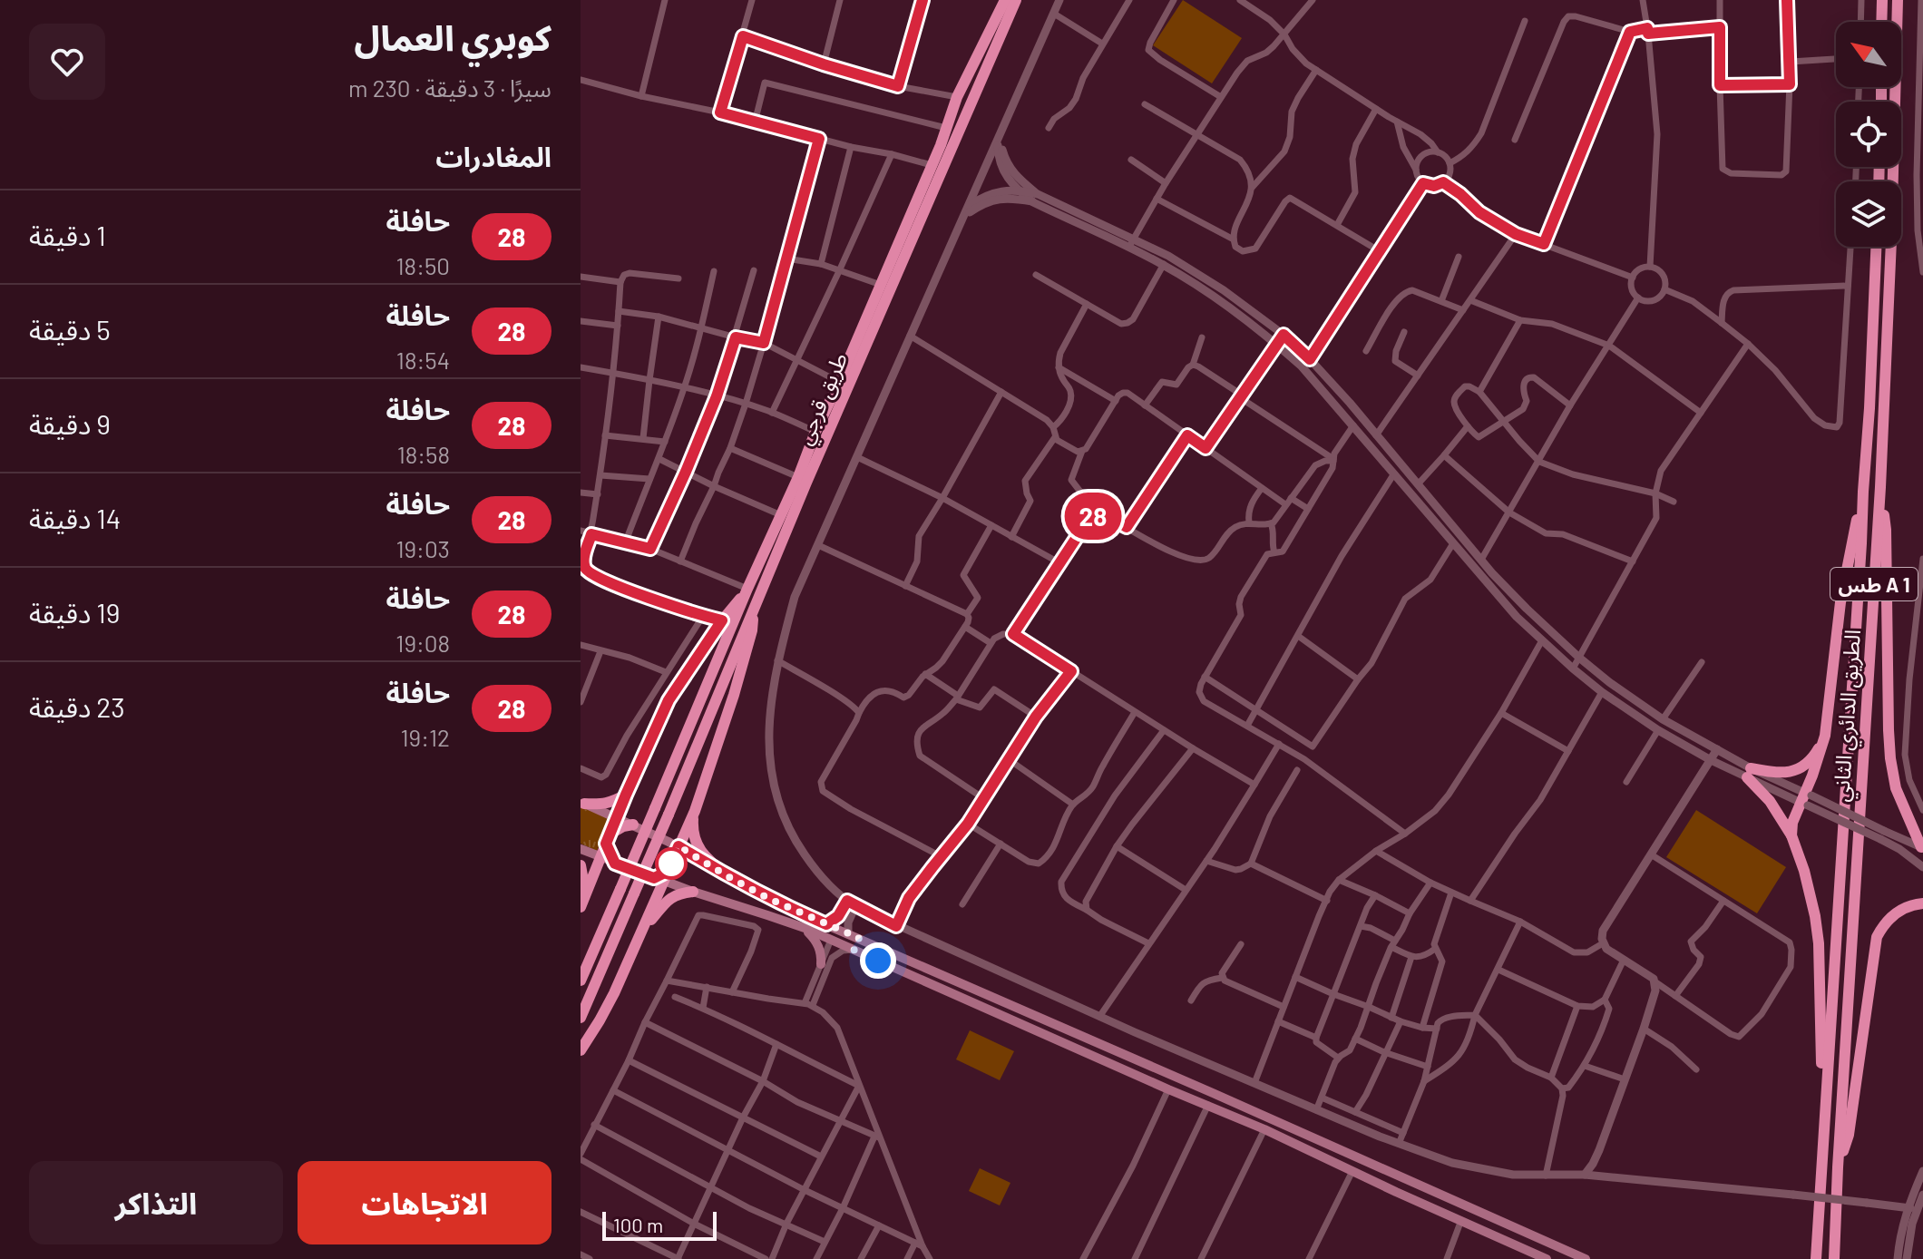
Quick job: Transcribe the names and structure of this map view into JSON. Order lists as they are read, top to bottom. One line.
{"streets":{"highway":["طريق قرجي","طس A 1","الطريق الدائري الثاني"]},"lines":["bus line 28"],"scale_bar":"100 m","north":"top left","page":{"on_map":"28","heading":[["كوبري العمال","سيرًا · 3 دقيقة · 230 m"],"المغادرات"],"list":[{"mark":"28","name":"حافلة","note":"18:50","value":"1 دقيقة"},{"mark":"28","name":"حافلة","note":"18:54","value":"5 دقيقة"},{"mark":"28","name":"حافلة","note":"18:58","value":"9 دقيقة"},{"mark":"28","name":"حافلة","note":"19:03","value":"14 دقيقة"},{"mark":"28","name":"حافلة","note":"19:08","value":"19 دقيقة"},{"mark":"28","name":"حافلة","note":"19:12","value":"23 دقيقة"}],"buttons":["الاتجاهات","التذاكر"],"scale":"100 m"}}
